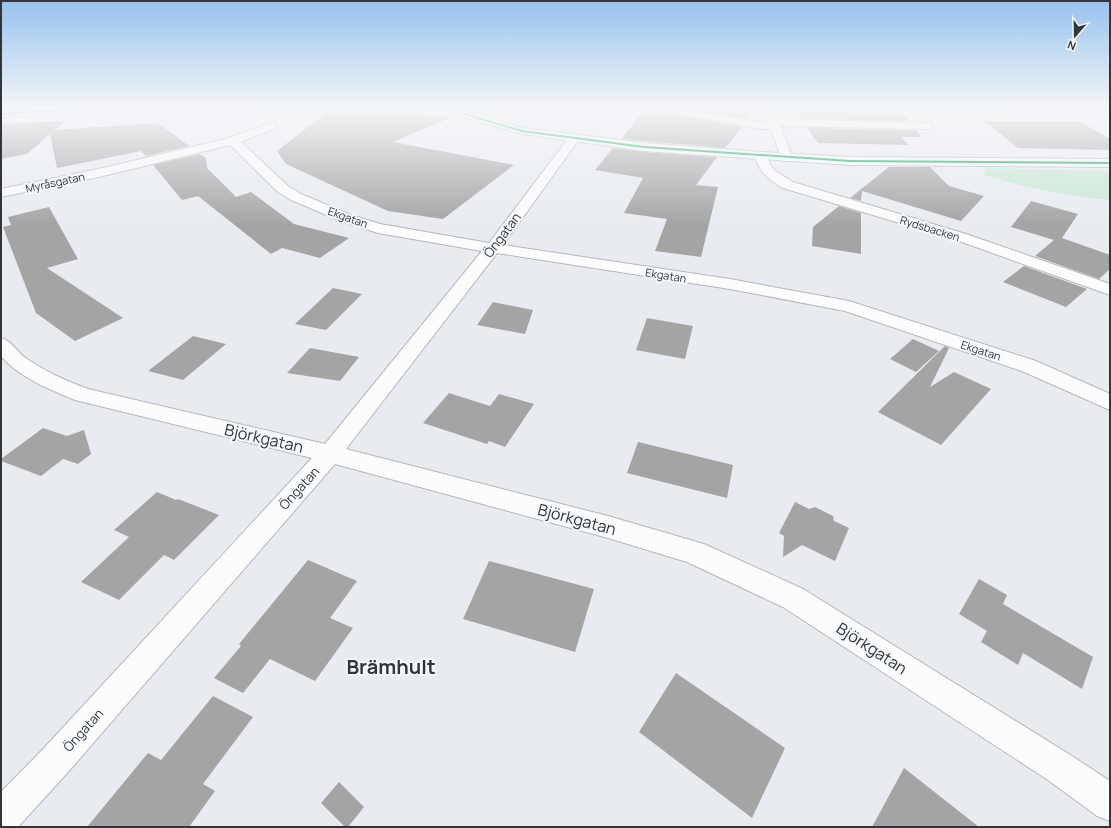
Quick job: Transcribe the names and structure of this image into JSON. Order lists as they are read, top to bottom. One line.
{"streets":{"street":["Myråsgatan","Ekgatan","Rydsbacken","Öngatan","Björkgatan"]},"crossings":[["Ekgatan","Öngatan"],["Öngatan","Björkgatan"]],"districts":["Brämhult"],"north":"bottom"}
